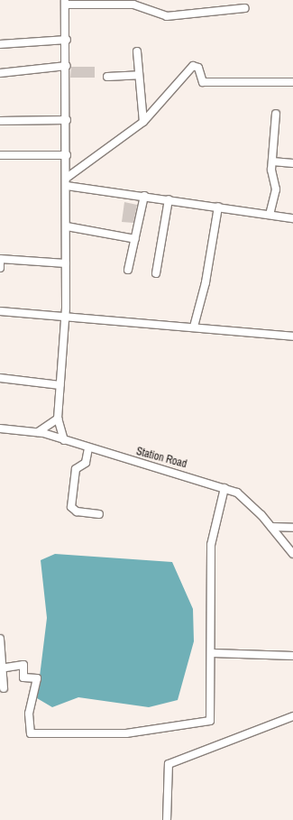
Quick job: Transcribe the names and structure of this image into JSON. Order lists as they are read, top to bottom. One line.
{"streets":{"street":["Station Road"]}}
